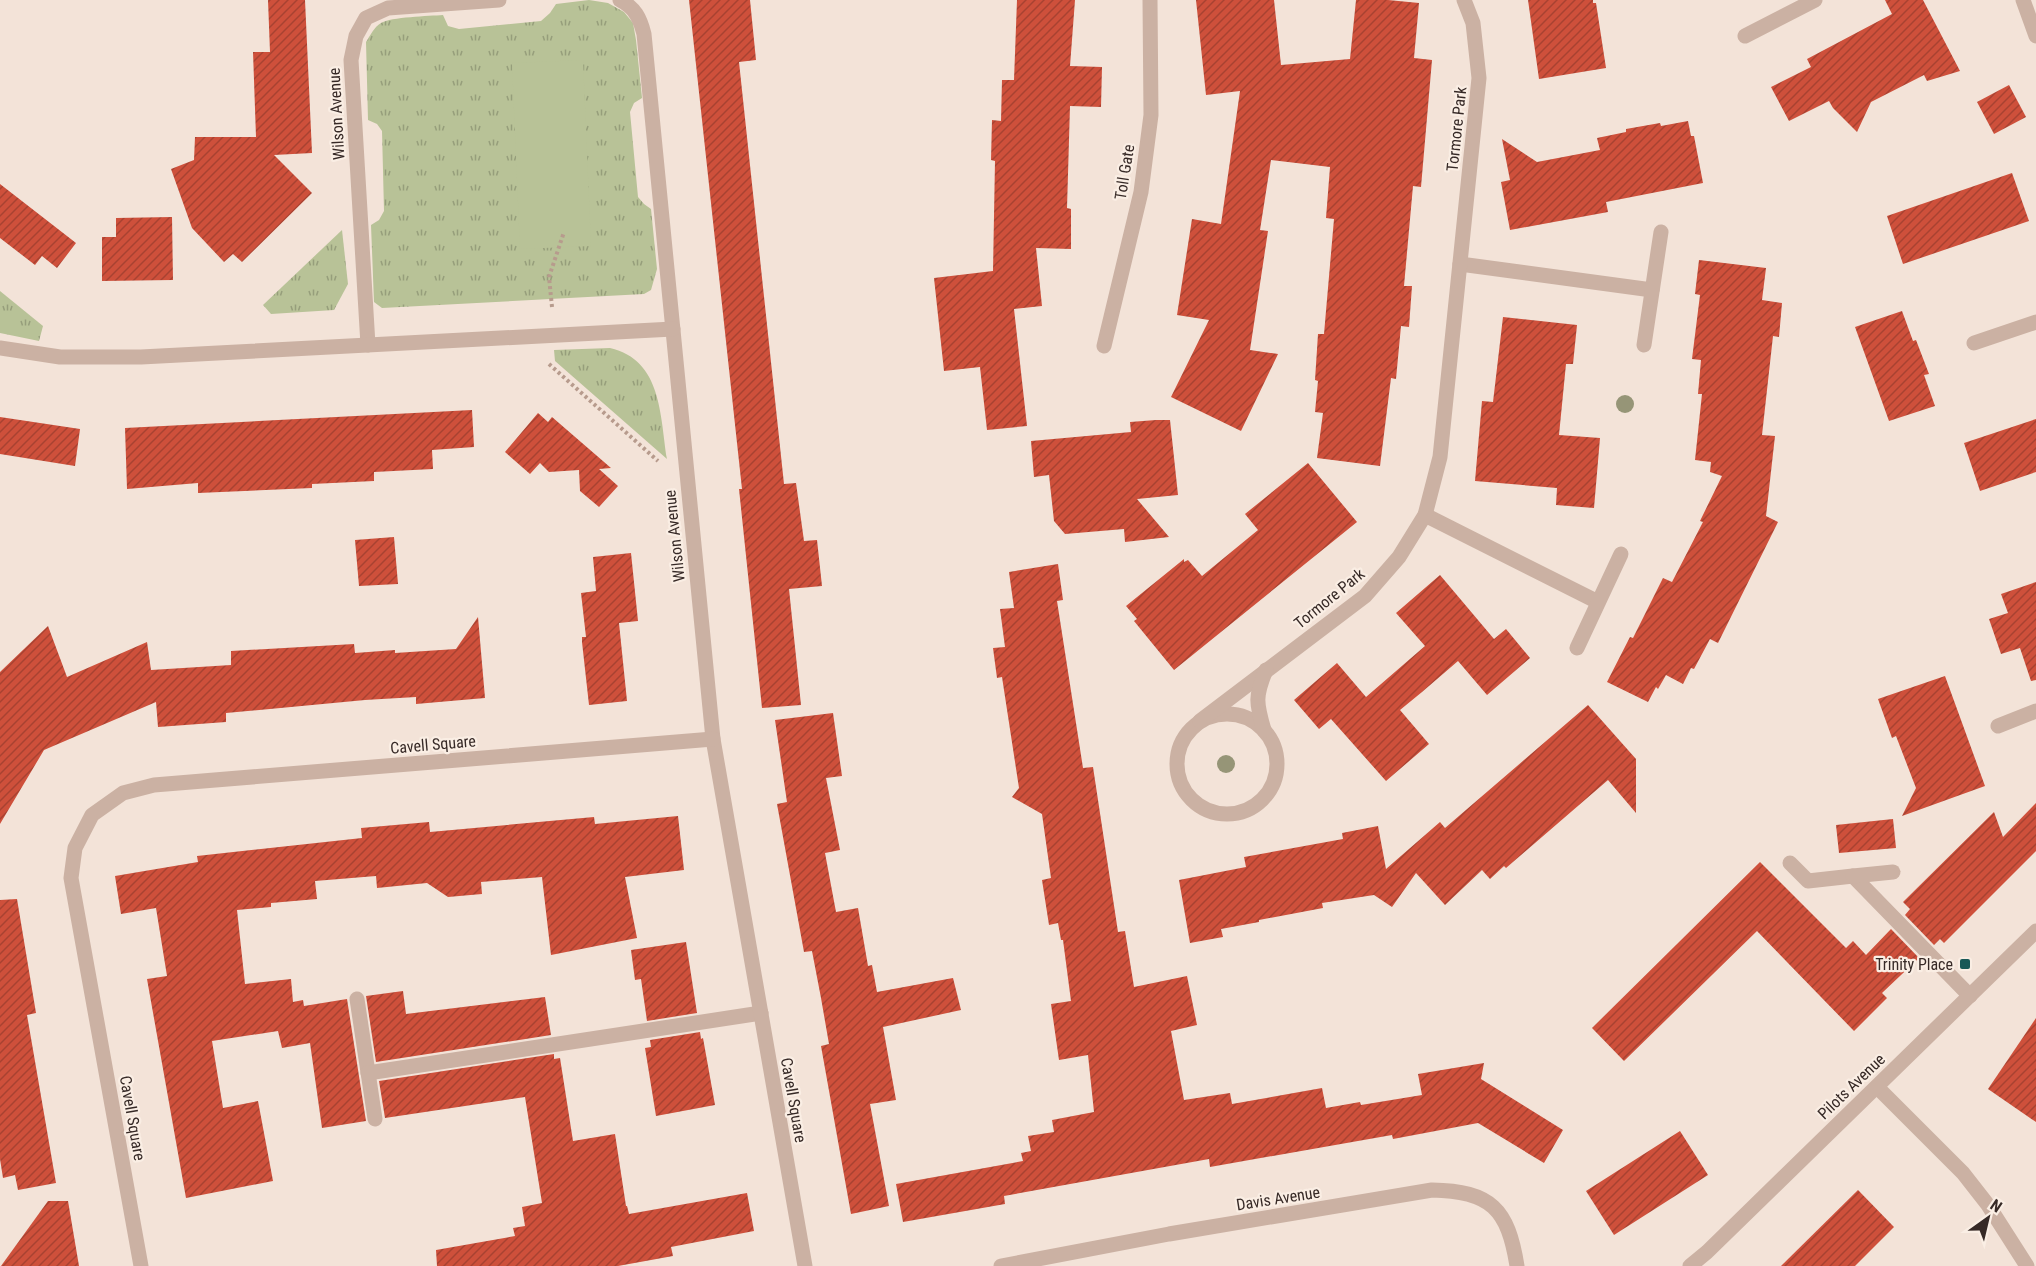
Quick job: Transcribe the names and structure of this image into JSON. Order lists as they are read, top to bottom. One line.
{"streets":{"street":["Wilson Avenue","Tormore Park","Toll Gate","Cavell Square","Pilots Avenue","Davis Avenue"]},"crossings":[["Wilson Avenue","Cavell Square"]],"places":{"transit":["Trinity Place"]},"north":"top right"}
